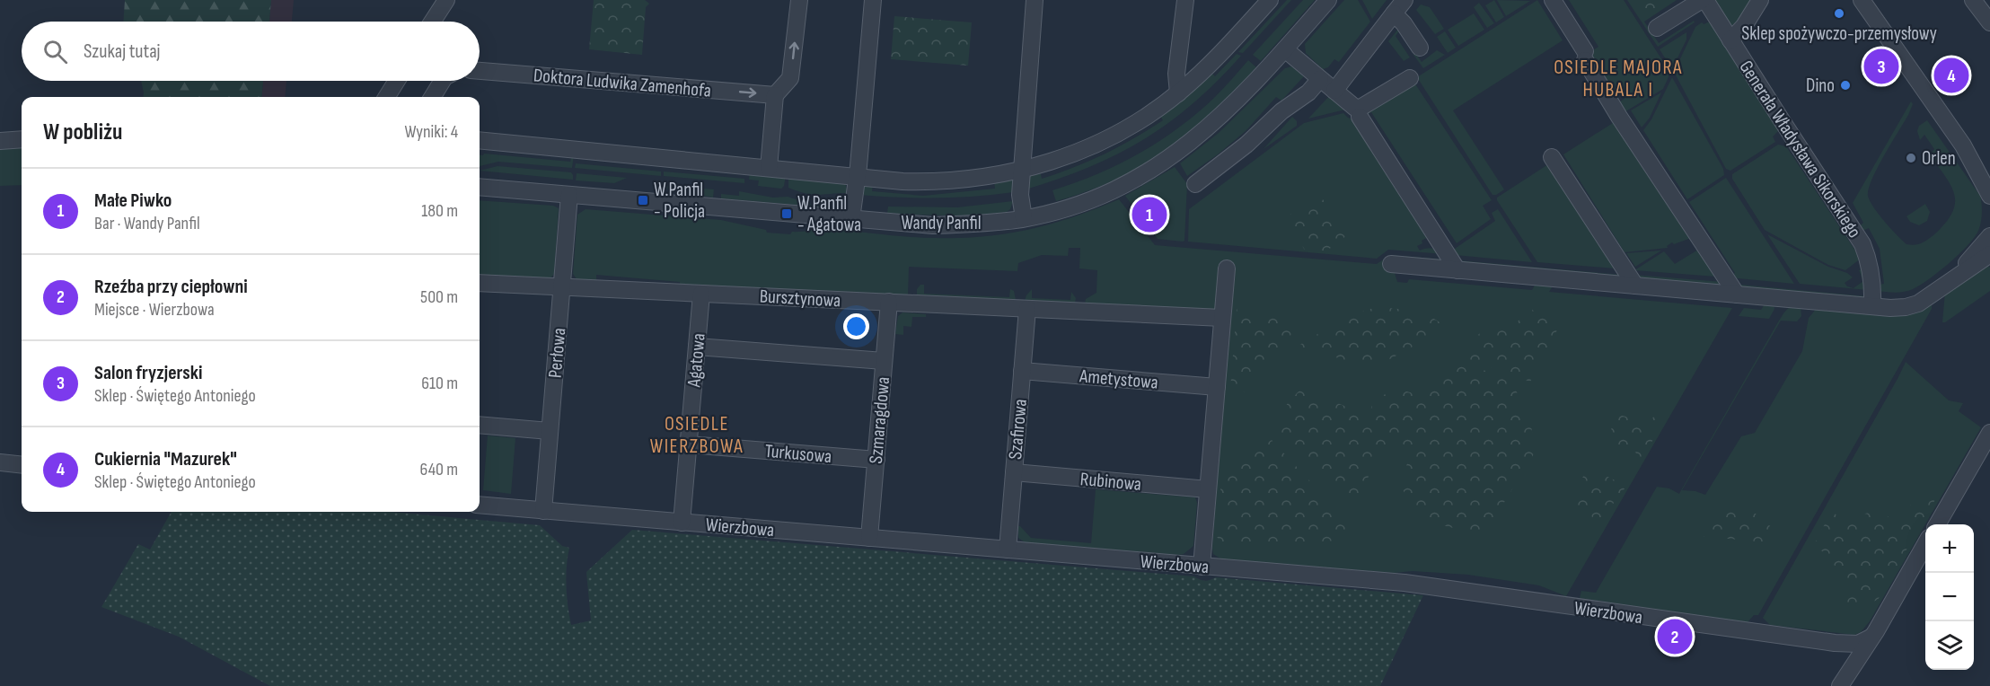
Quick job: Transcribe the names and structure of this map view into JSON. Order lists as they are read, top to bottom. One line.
{"streets":{"street":["Doktora Ludwika Zamenhofa","Generała Władysława Sikorskiego","Wandy Panfil","Bursztynowa","Perłowa","Agatowa","Ametystowa","Szmaragdowa","Szafirowa","Turkusowa","Rubinowa","Wierzbowa"]},"crossings":[["Wandy Panfil","Perłowa"],["Bursztynowa","Perłowa"],["Bursztynowa","Agatowa"],["Bursztynowa","Szmaragdowa"],["Bursztynowa","Szafirowa"],["Perłowa","Wierzbowa"],["Agatowa","Turkusowa"],["Agatowa","Wierzbowa"],["Ametystowa","Szafirowa"],["Szmaragdowa","Turkusowa"],["Szmaragdowa","Wierzbowa"],["Szafirowa","Rubinowa"],["Szafirowa","Wierzbowa"]],"districts":["OSIEDLE MAJORA HUBALA I","OSIEDLE WIERZBOWA"],"places":{"other":["Sklep spożywczo-przemysłowy","Dino","Orlen"],"transit":["W.Panfil - Policja","W.Panfil - Agatowa"]},"page":{"search":"Szukaj tutaj","pins":["3","4","1","2"],"heading":["W pobliżu","Wyniki: 4"],"list":[{"mark":"1","name":"Małe Piwko","note":"Bar · Wandy Panfil","value":"180 m"},{"mark":"2","name":"Rzeźba przy ciepłowni","note":"Miejsce · Wierzbowa","value":"500 m"},{"mark":"3","name":"Salon fryzjerski","note":"Sklep · Świętego Antoniego","value":"610 m"},{"mark":"4","name":"Cukiernia \"Mazurek\"","note":"Sklep · Świętego Antoniego","value":"640 m"}],"map_buttons":["+","−"]}}
